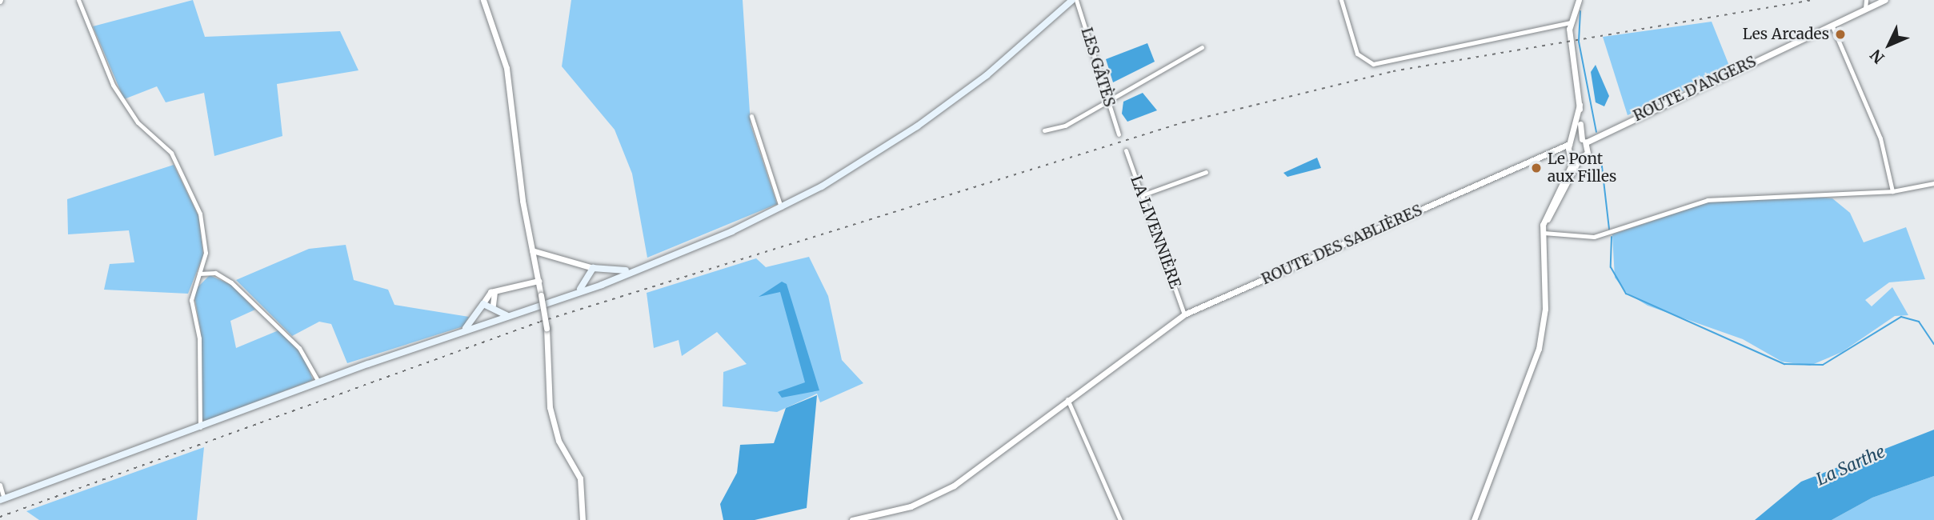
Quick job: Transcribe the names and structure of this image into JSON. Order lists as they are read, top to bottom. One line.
{"streets":{"street":["LES GÂTÈS","ROUTE D'ANGERS","LA LIVENNIÈRE","ROUTE DES SABLIÈRES"]},"crossings":[["LA LIVENNIÈRE","ROUTE DES SABLIÈRES"]],"water":["La Sarthe"],"places":["Les Arcades","Le Pont aux Filles"],"north":"bottom left"}
